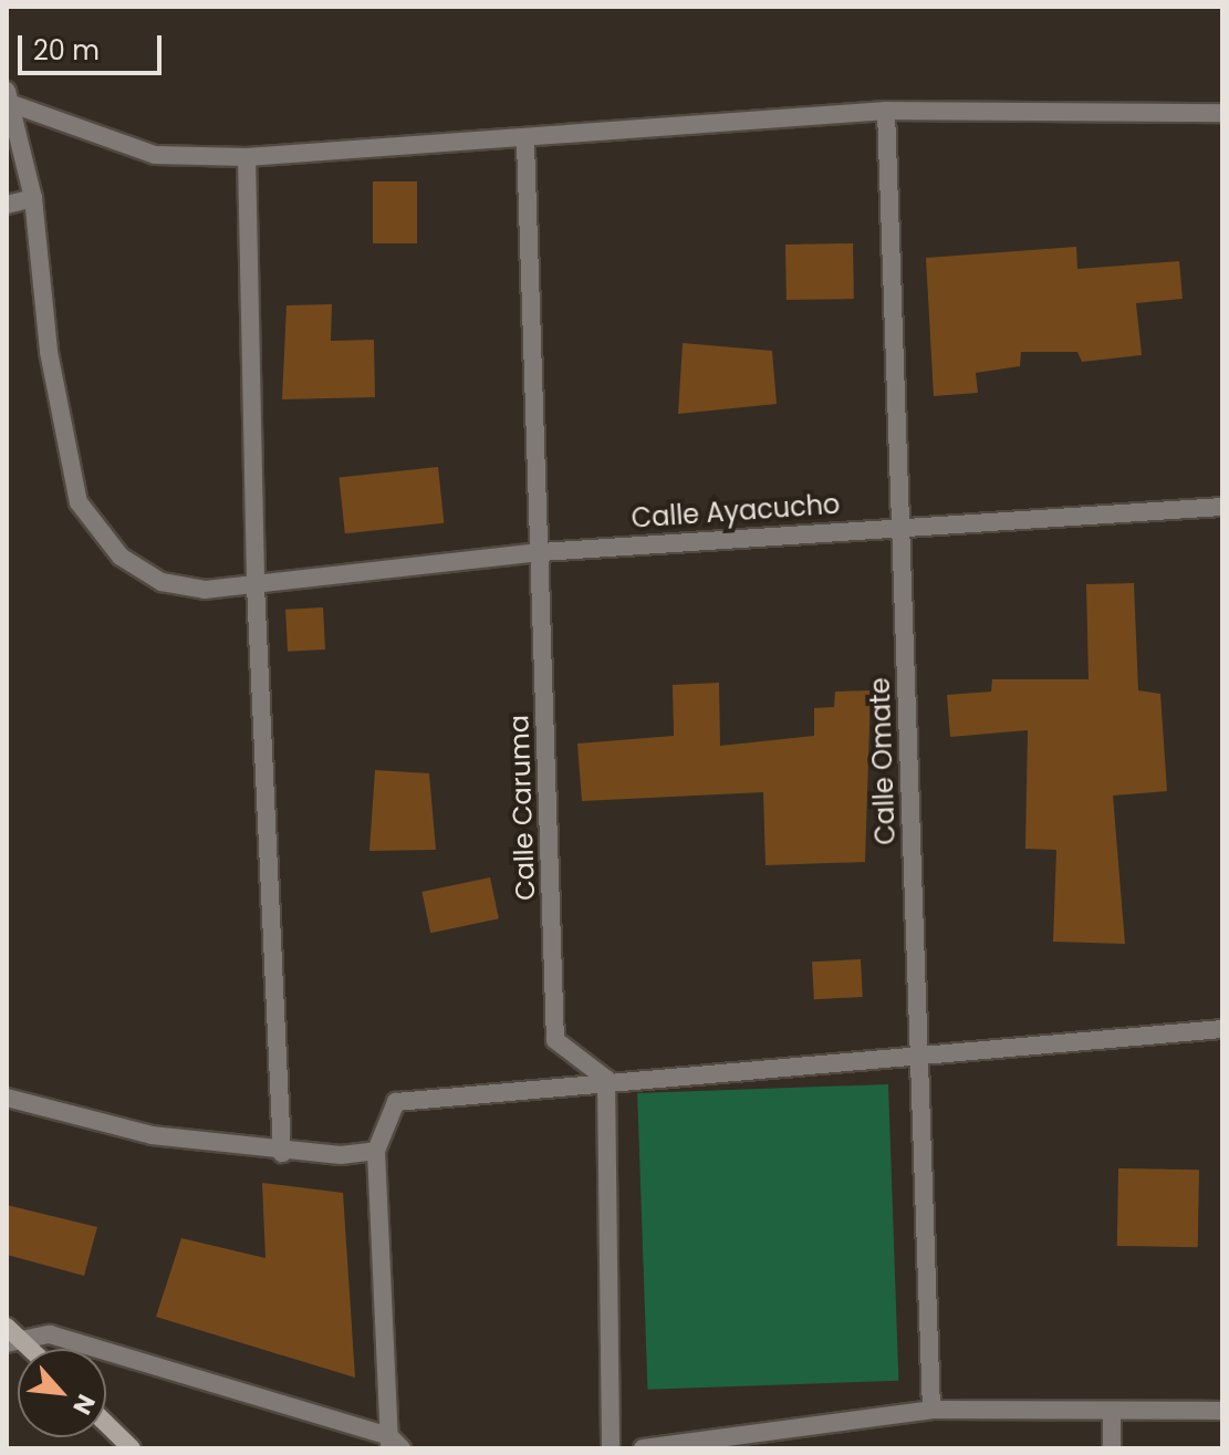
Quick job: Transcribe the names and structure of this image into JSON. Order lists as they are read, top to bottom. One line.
{"streets":{"street":["Calle Ayacucho","Calle Omate","Calle Caruma"]},"crossings":[["Calle Ayacucho","Calle Omate"],["Calle Ayacucho","Calle Caruma"]],"scale_bar":"20 m","north":"bottom right"}
